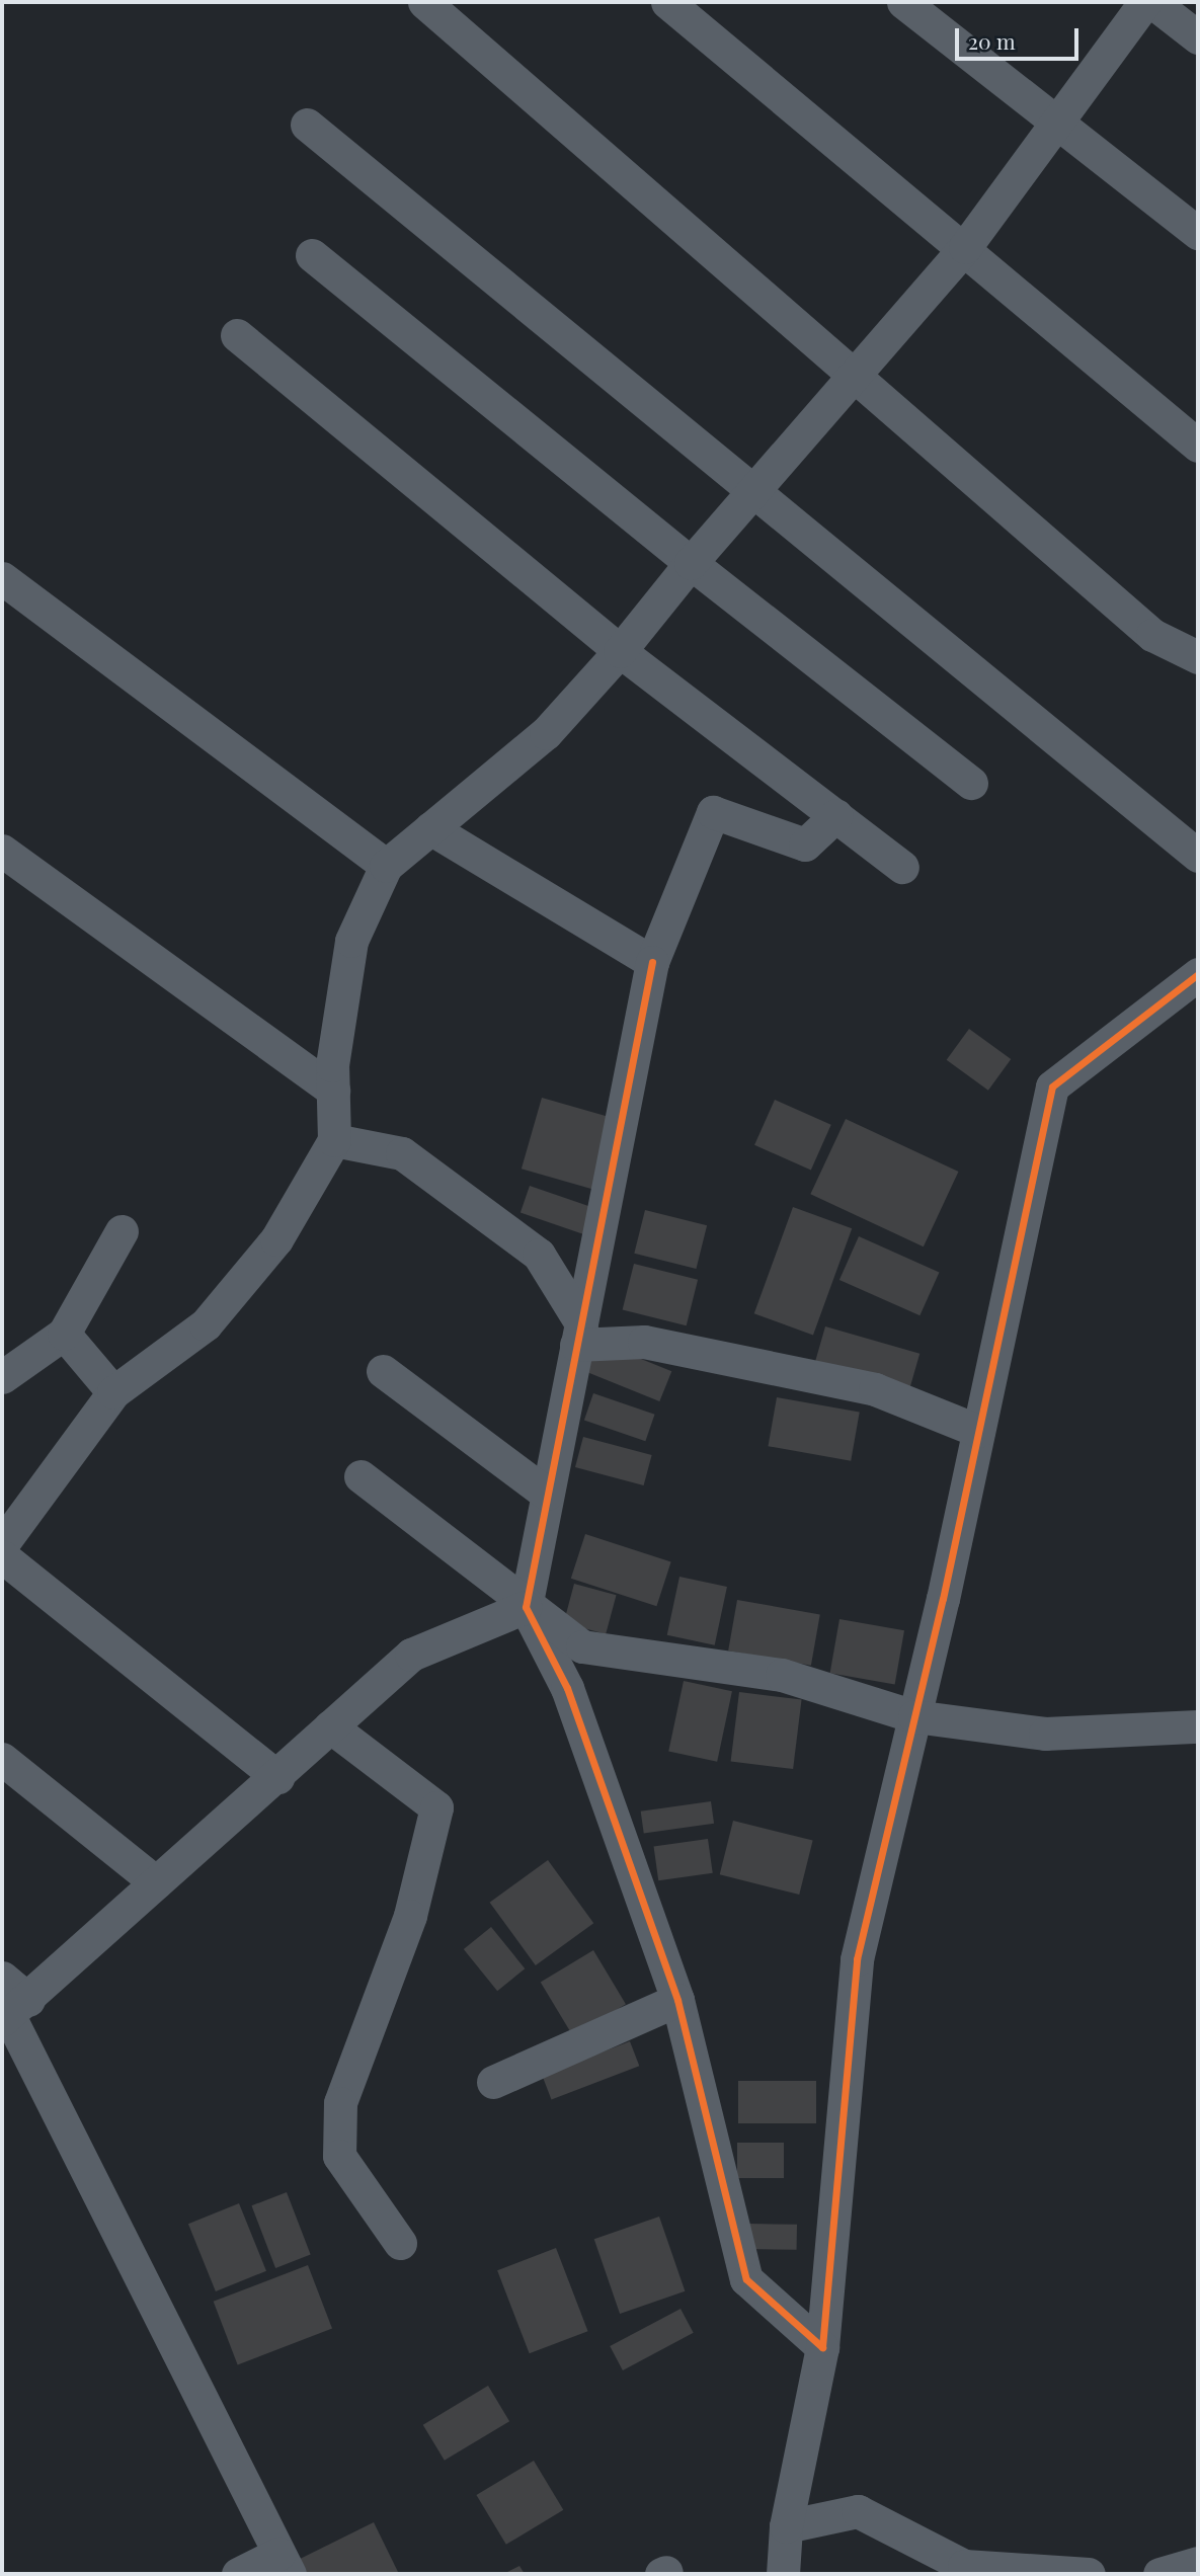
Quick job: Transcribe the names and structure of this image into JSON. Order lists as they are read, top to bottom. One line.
{"scale_bar":"20 m"}
